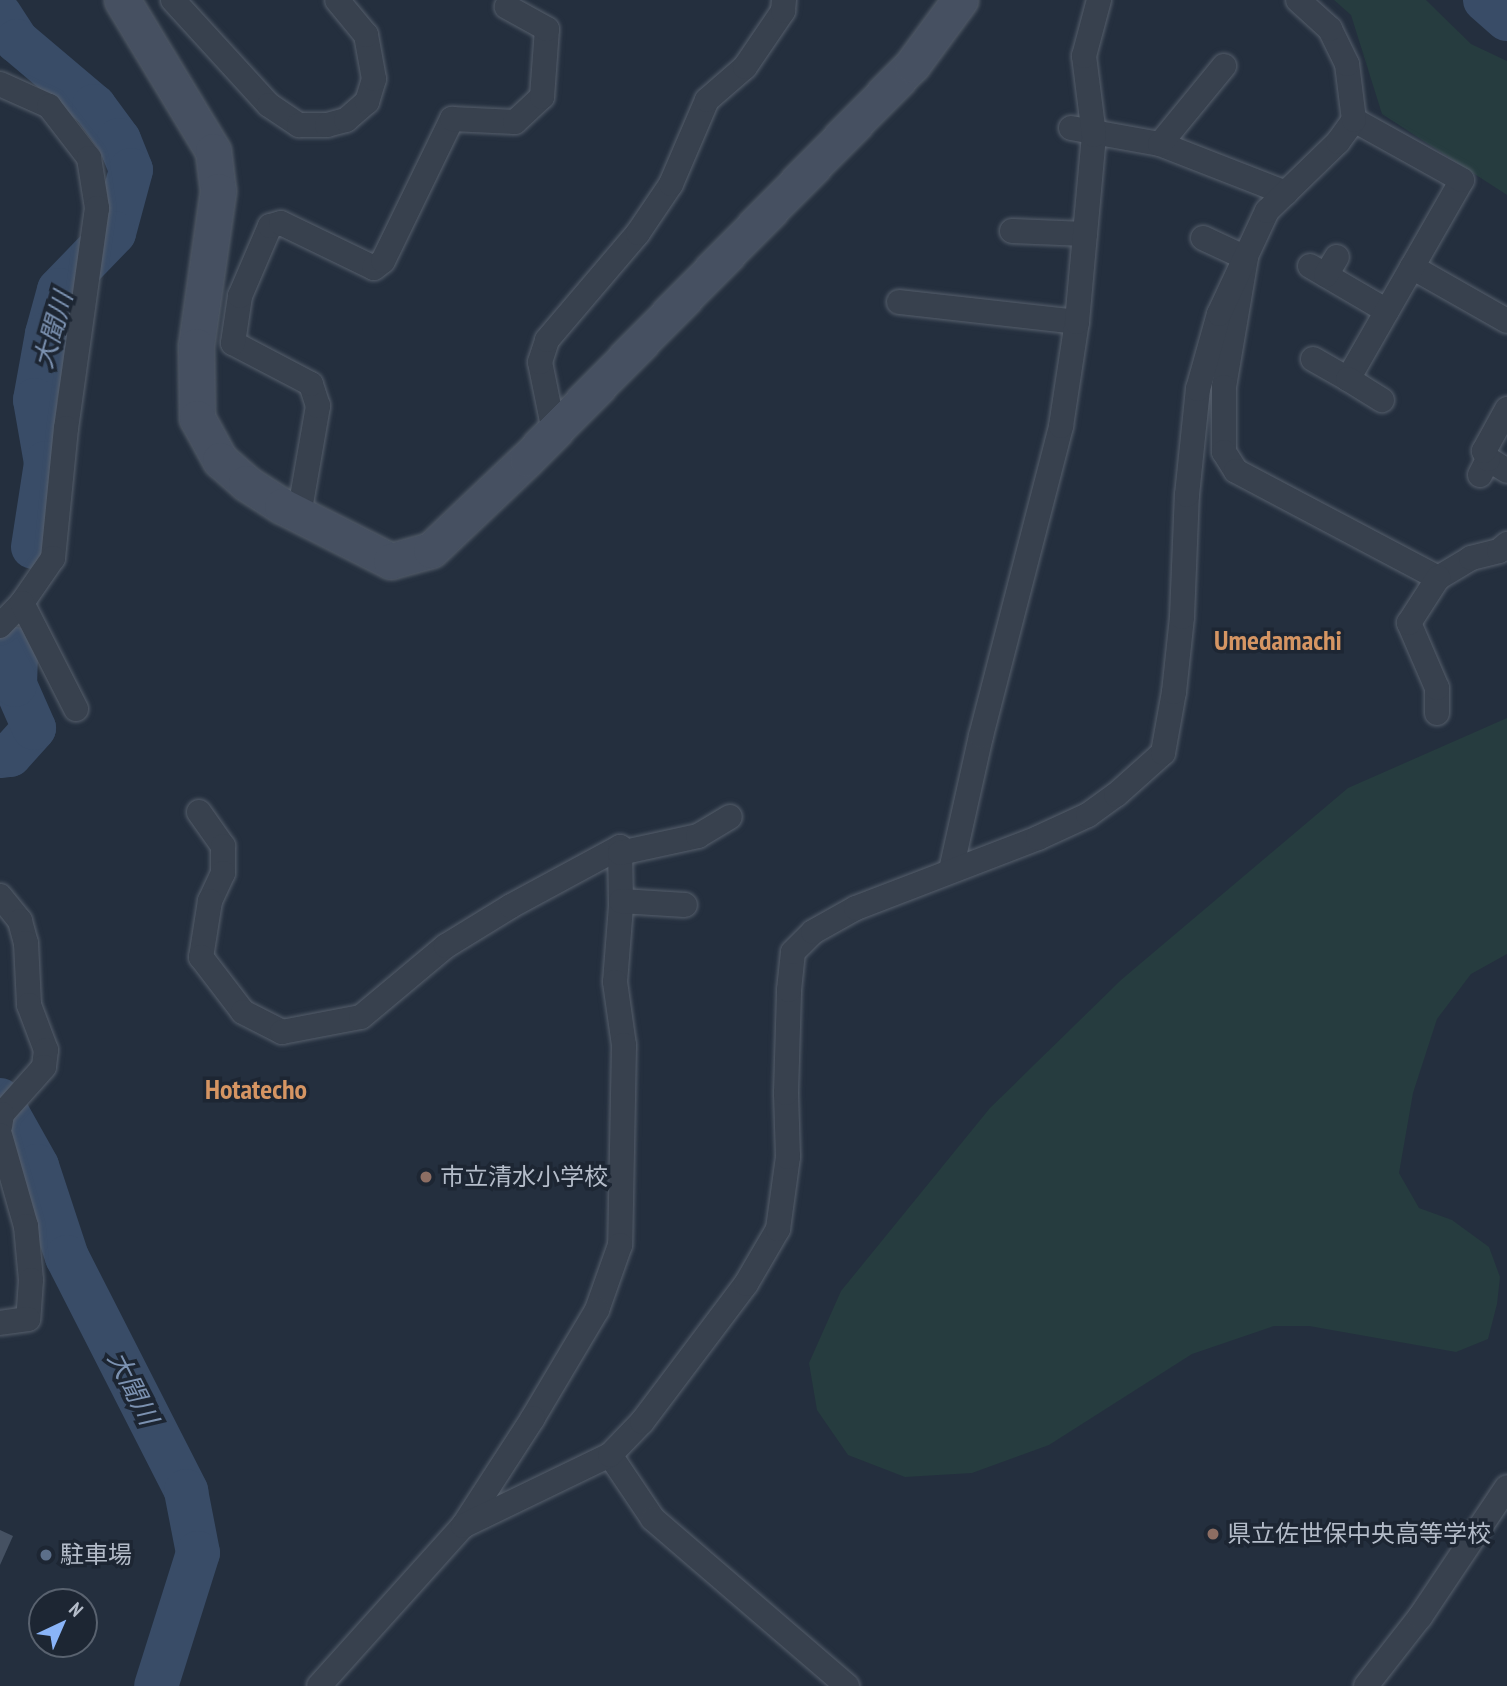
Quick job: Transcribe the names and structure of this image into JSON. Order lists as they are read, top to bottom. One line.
{"districts":["Umedamachi","Hotatecho"],"water":["大聞川"],"places":["市立清水小学校","県立佐世保中央高等学校","駐車場"],"north":"top right"}
